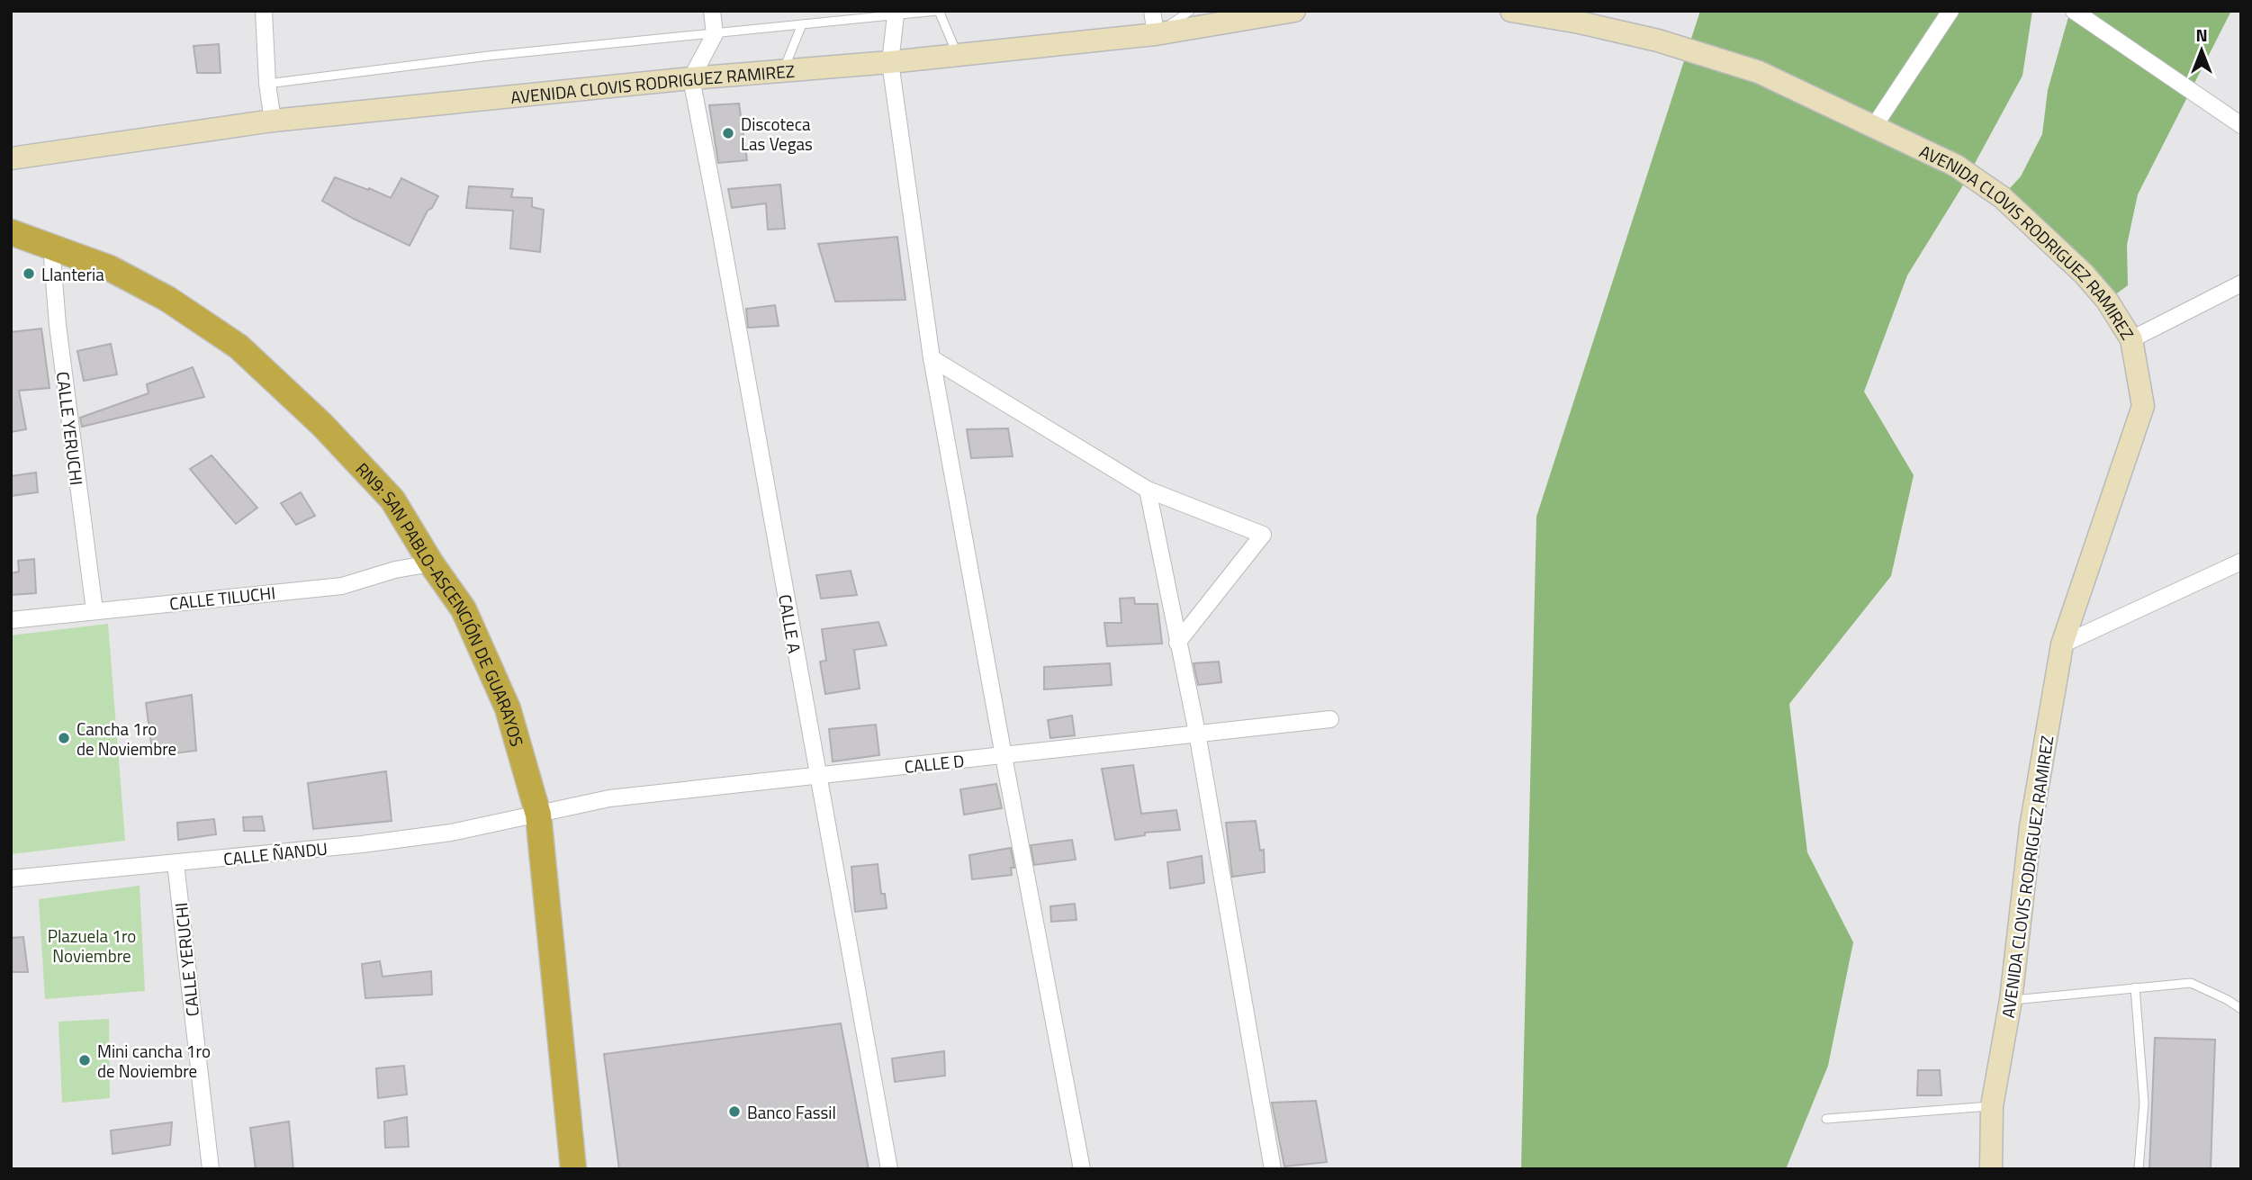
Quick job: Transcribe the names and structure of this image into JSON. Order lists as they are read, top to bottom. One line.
{"streets":{"highway":["RN9: SAN PABLO-ASCENCIÓN DE GUARAYOS"],"main road":["AVENIDA CLOVIS RODRIGUEZ RAMIREZ"],"street":["CALLE YERUCHI","CALLE TILUCHI","CALLE A","CALLE D","CALLE ÑANDU"]},"crossings":[["AVENIDA CLOVIS RODRIGUEZ RAMIREZ","CALLE A"],["CALLE YERUCHI","CALLE TILUCHI"],["CALLE YERUCHI","RN9: SAN PABLO-ASCENCIÓN DE GUARAYOS"],["CALLE YERUCHI","CALLE ÑANDU"],["CALLE TILUCHI","RN9: SAN PABLO-ASCENCIÓN DE GUARAYOS"],["RN9: SAN PABLO-ASCENCIÓN DE GUARAYOS","CALLE D"],["RN9: SAN PABLO-ASCENCIÓN DE GUARAYOS","CALLE ÑANDU"],["CALLE A","CALLE D"],["CALLE D","CALLE ÑANDU"]],"parks":["Plazuela 1ro Noviembre"],"places":["Discoteca Las Vegas","Llanteria","Cancha 1ro de Noviembre","Mini cancha 1ro de Noviembre","Banco Fassil"],"north":"top"}
